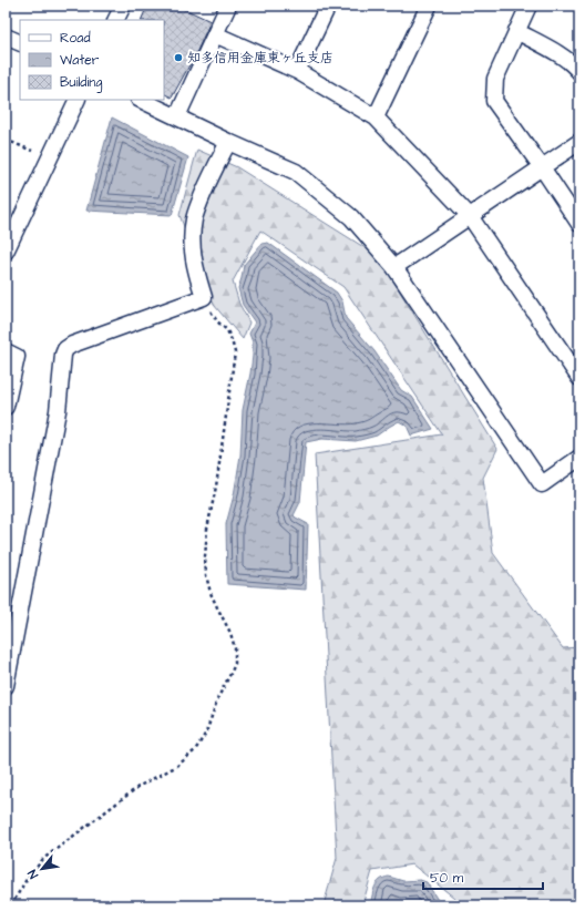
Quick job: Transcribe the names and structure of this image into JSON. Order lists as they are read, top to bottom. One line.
{"places":["知多信用金庫東ヶ丘支店"],"legend":["Road","Water","Building"],"scale_bar":"50 m","north":"bottom left"}
